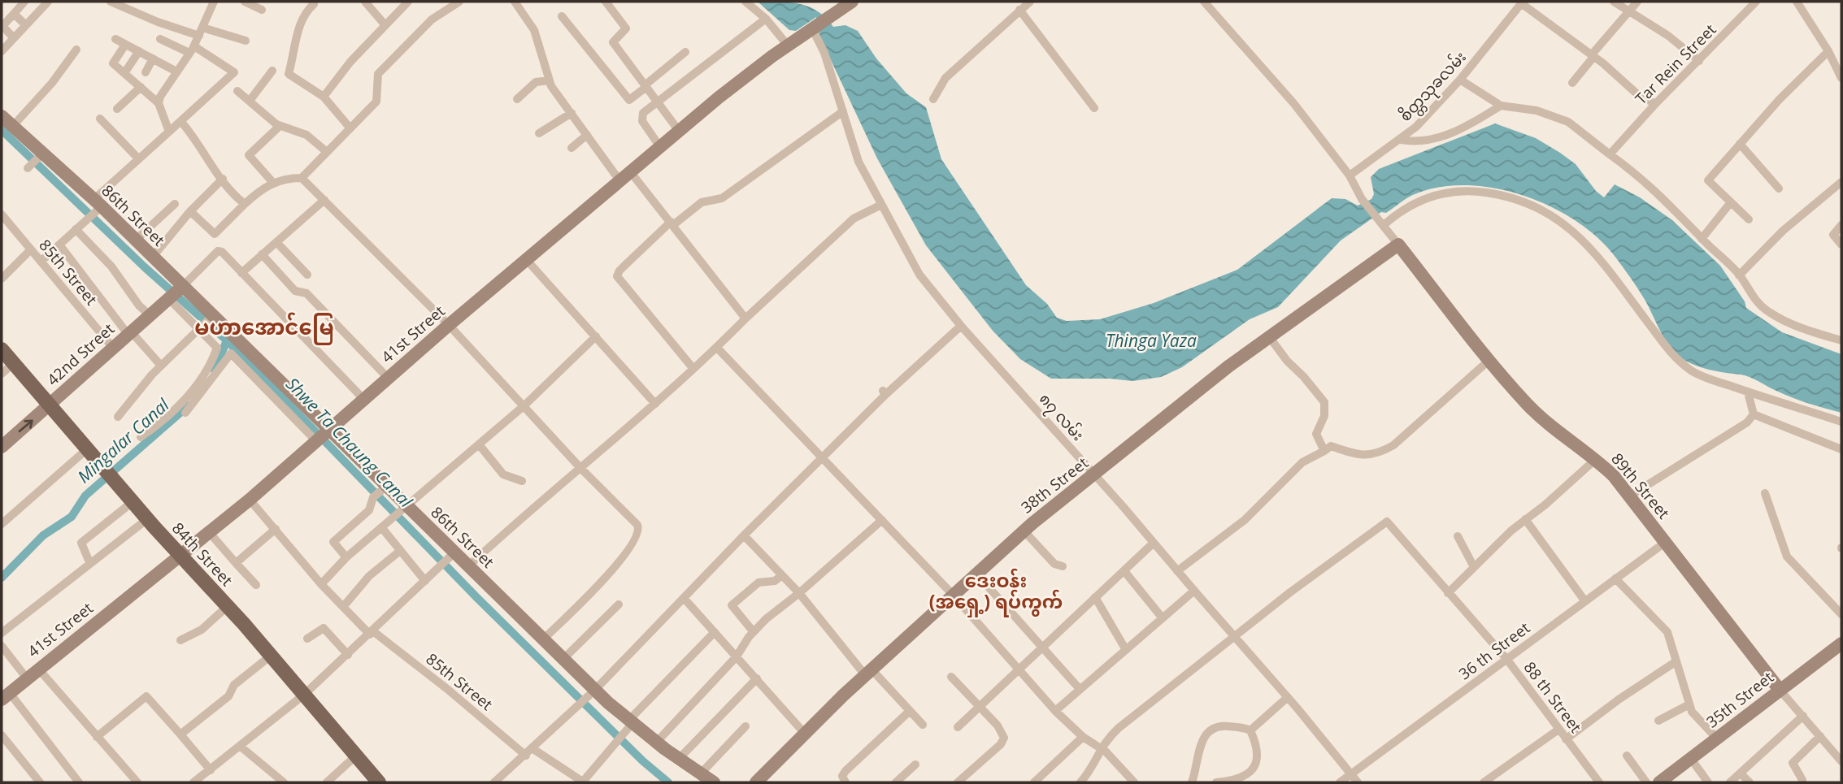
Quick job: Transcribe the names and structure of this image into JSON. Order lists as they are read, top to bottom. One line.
{"streets":{"main road":["86th Street","41st Street","42nd Street","38th Street","89th Street","84th Street","35th Street"],"street":["Tar Rein Street","စိတ္တသုခလမ်း","85th Street","၈၇ လမ်း","36 th Street","88 th Street"]},"crossings":[["စိတ္တသုခလမ်း","89th Street"],["86th Street","41st Street"],["86th Street","42nd Street"],["85th Street","41st Street"],["85th Street","42nd Street"],["41st Street","၈၇ လမ်း"],["41st Street","84th Street"],["42nd Street","84th Street"],["၈၇ လမ်း","38th Street"],["၈၇ လမ်း","36 th Street"],["၈၇ လမ်း","88 th Street"],["38th Street","89th Street"],["89th Street","36 th Street"],["89th Street","35th Street"],["36 th Street","88 th Street"]],"districts":["မဟာအောင်မြေ","ဒေးဝန်း (အရှေ့) ရပ်ကွက်"],"water":["Thinga Yaza","Mingalar Canal","Shwe Ta Chaung Canal"]}
